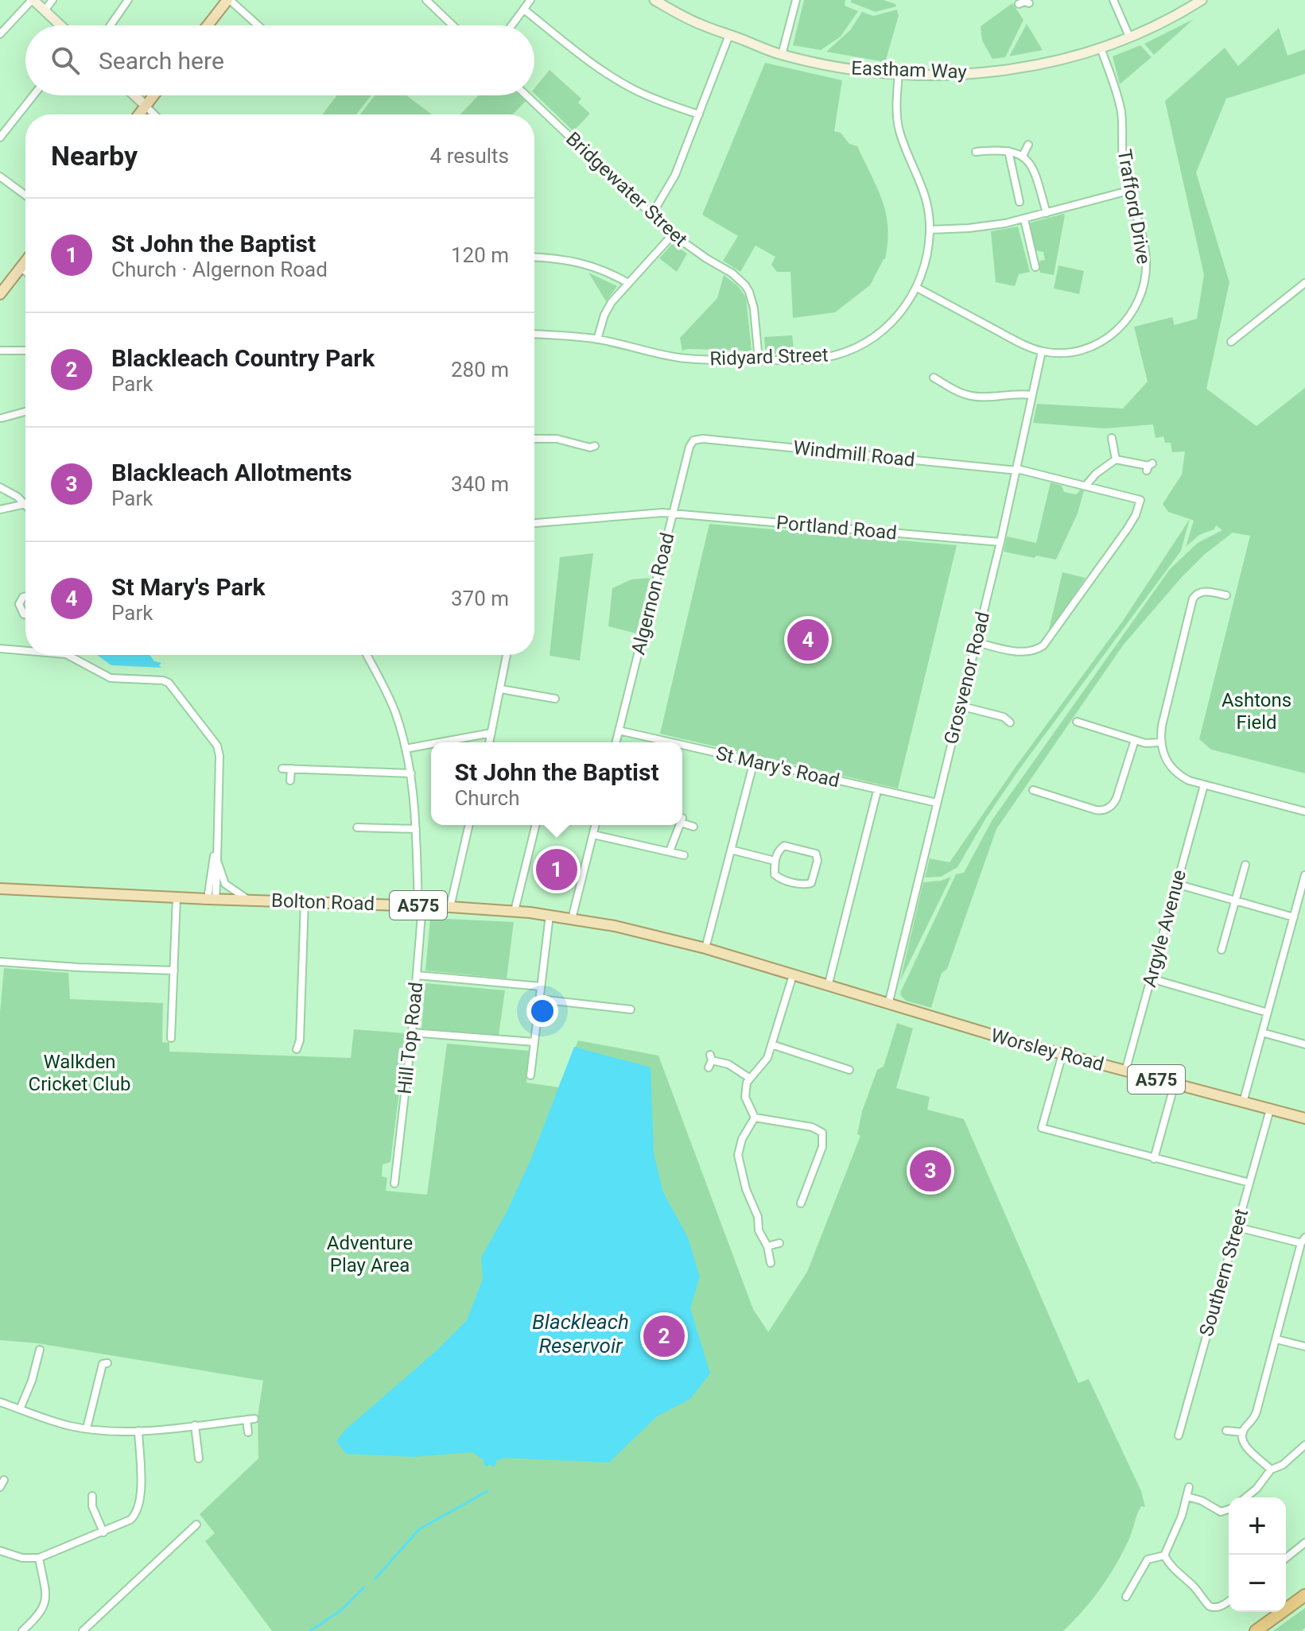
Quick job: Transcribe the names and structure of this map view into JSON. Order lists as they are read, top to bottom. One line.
{"streets":{"main road":["Bolton Road","A575","Worsley Road"],"street":["Eastham Way","Bridgewater Street","Trafford Drive","Ridyard Street","Windmill Road","Portland Road","Algernon Road","Grosvenor Road","St Mary's Road","Argyle Avenue","Hill Top Road","Southern Street"]},"crossings":[["Eastham Way","Trafford Drive"],["Eastham Way","Ridyard Street"],["Bridgewater Street","Ridyard Street"],["Trafford Drive","Ridyard Street"],["Trafford Drive","Grosvenor Road"],["Windmill Road","Algernon Road"],["Windmill Road","Grosvenor Road"],["Portland Road","Algernon Road"],["Portland Road","Grosvenor Road"],["Algernon Road","St Mary's Road"],["Grosvenor Road","St Mary's Road"],["Grosvenor Road","Worsley Road"],["Bolton Road","Hill Top Road"],["Bolton Road","Worsley Road"],["Argyle Avenue","Worsley Road"],["Worsley Road","Southern Street"]],"water":["Blackleach Reservoir"],"parks":["Ashtons Field","Walkden Cricket Club","Adventure Play Area"],"page":{"search":"Search here","heading":["Nearby","4 results"],"list":[{"mark":"1","name":"St John the Baptist","note":"Church · Algernon Road","value":"120 m"},{"mark":"2","name":"Blackleach Country Park","note":"Park","value":"280 m"},{"mark":"3","name":"Blackleach Allotments","note":"Park","value":"340 m"},{"mark":"4","name":"St Mary's Park","note":"Park","value":"370 m"}],"pins":["4","1","3","2"],"popup":["St John the Baptist","Church"],"map_buttons":["+","−"]}}
